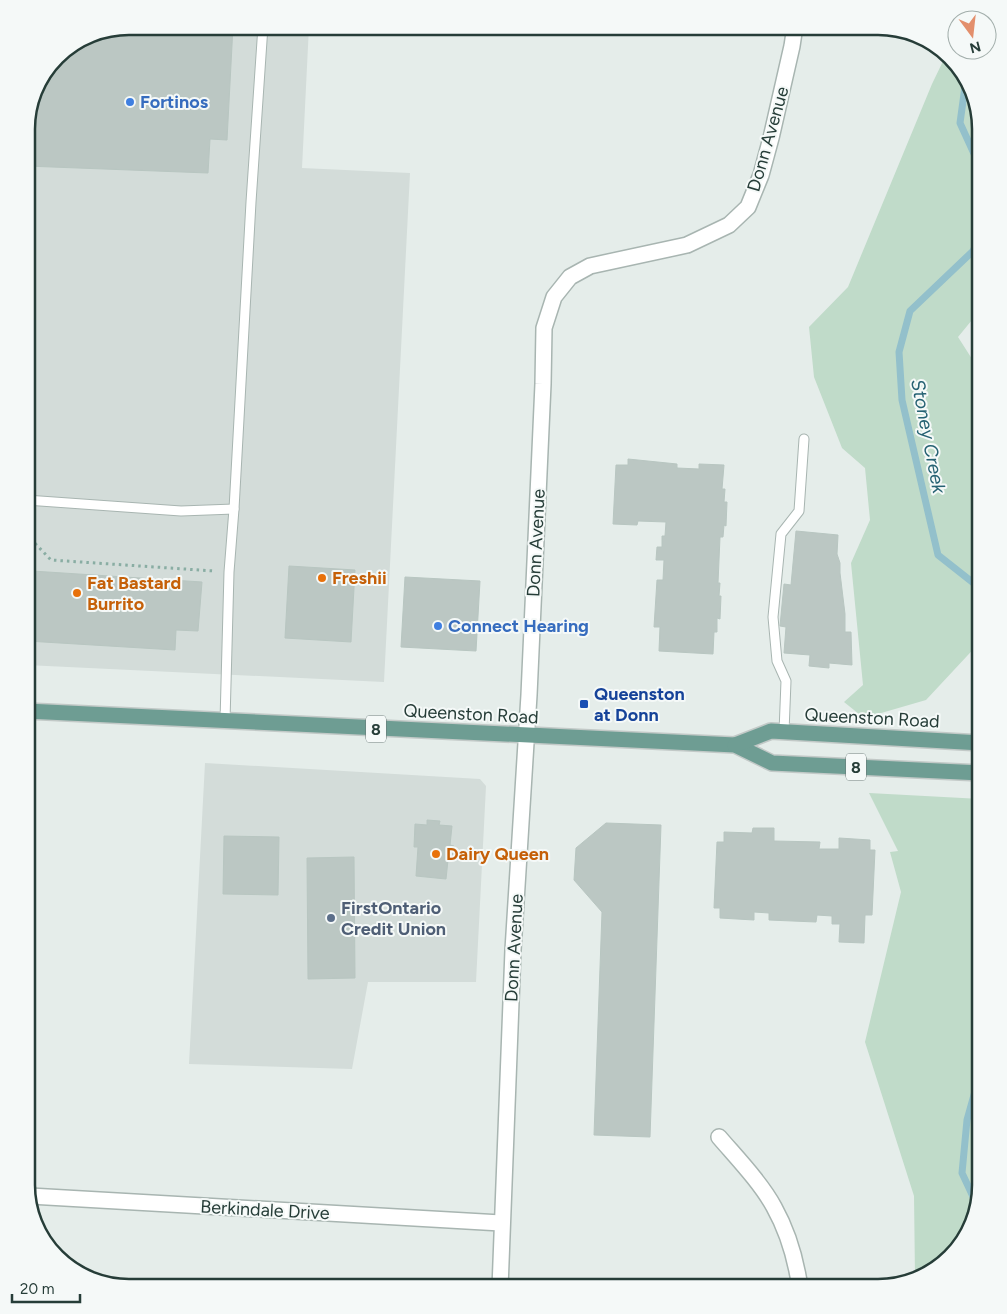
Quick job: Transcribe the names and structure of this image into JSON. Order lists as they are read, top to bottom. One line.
{"streets":{"main road":["Queenston Road","8"],"street":["Donn Avenue","Berkindale Drive"]},"crossings":[["Donn Avenue","Queenston Road"],["Donn Avenue","Berkindale Drive"]],"water":["Stoney Creek"],"places":{"other":["Fortinos","Freshii","Fat Bastard Burrito","Connect Hearing","Dairy Queen","FirstOntario Credit Union"],"transit":["Queenston at Donn"]},"scale_bar":"20 m","north":"bottom"}
